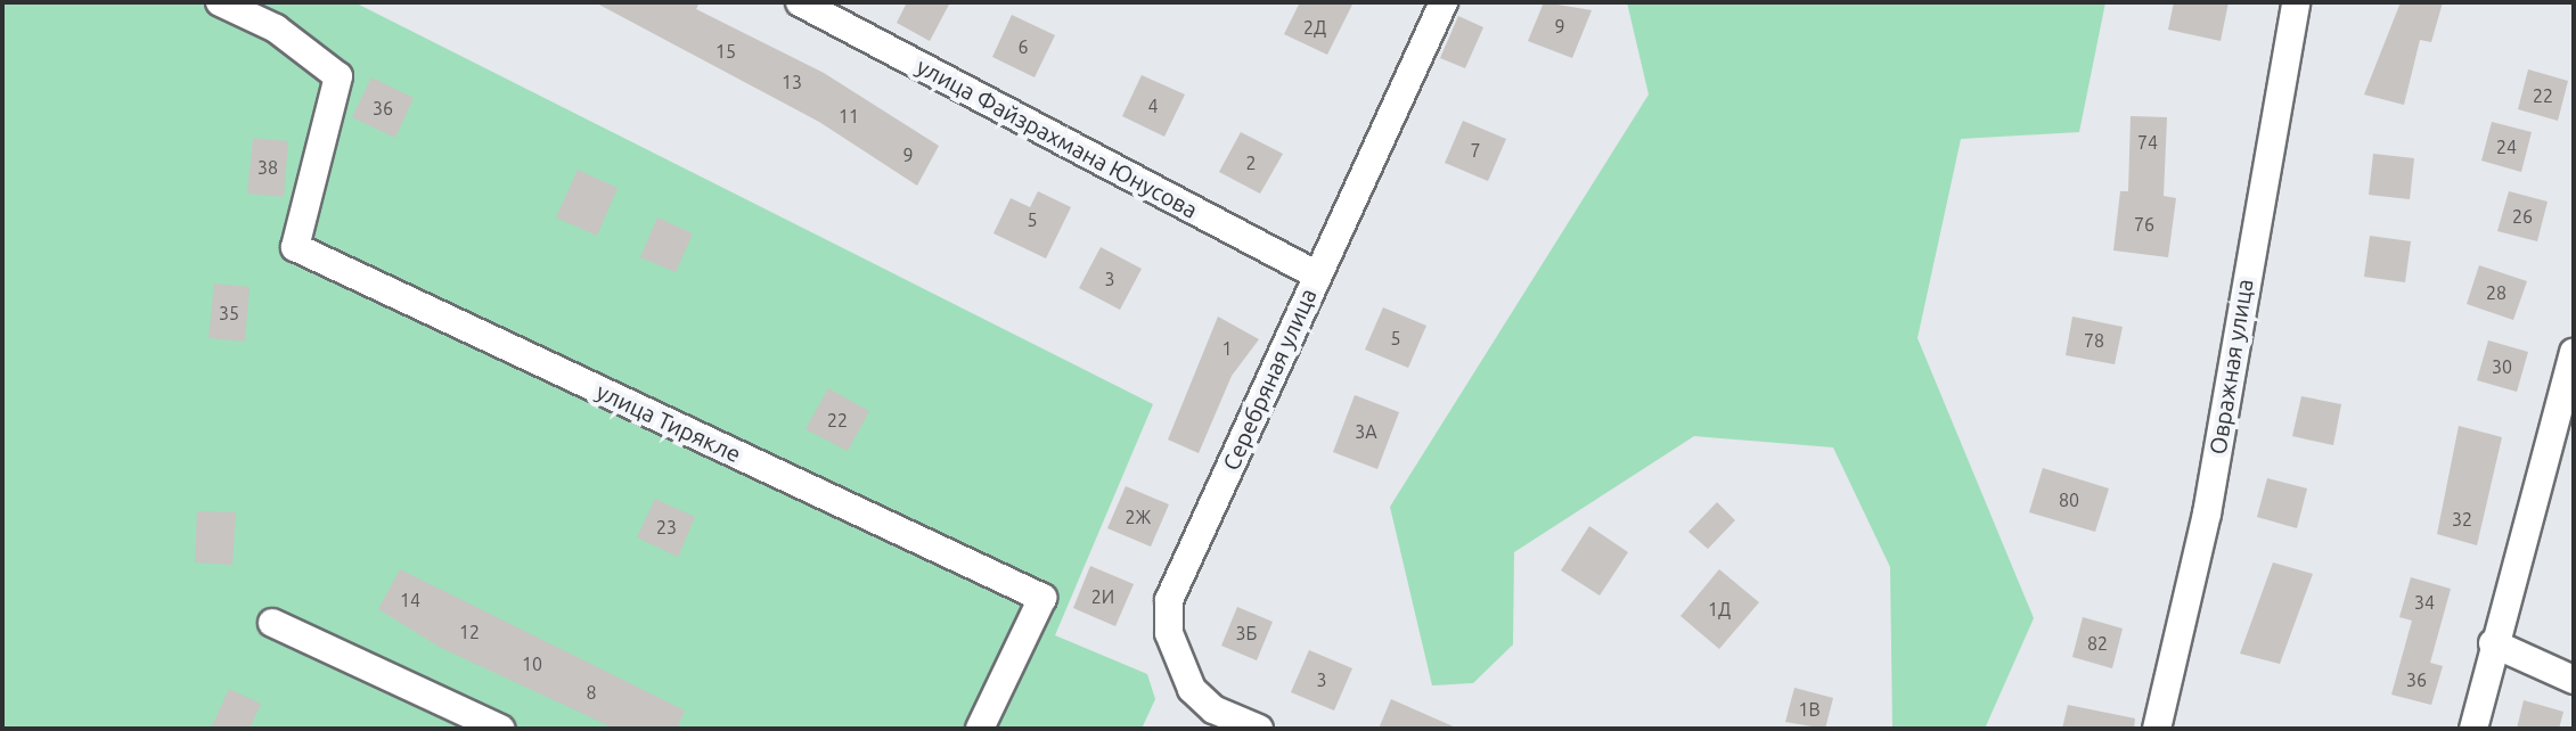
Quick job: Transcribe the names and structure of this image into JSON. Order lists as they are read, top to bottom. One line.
{"streets":{"street":["улица Файзрахмана Юнусова","Овражная улица","Серебряная улица","улица Тирякле"]},"crossings":[["улица Файзрахмана Юнусова","Серебряная улица"]],"house_numbers":["9","2Д","6","15","13","22","4","36","11","74","24","7","9","2","38","26","5","76","3","28","35","5","78","1","30","22","3А","80","2Ж","32","23","2И","14","34","1Д","12","3Б","82","10","3","36","8","1В"]}
